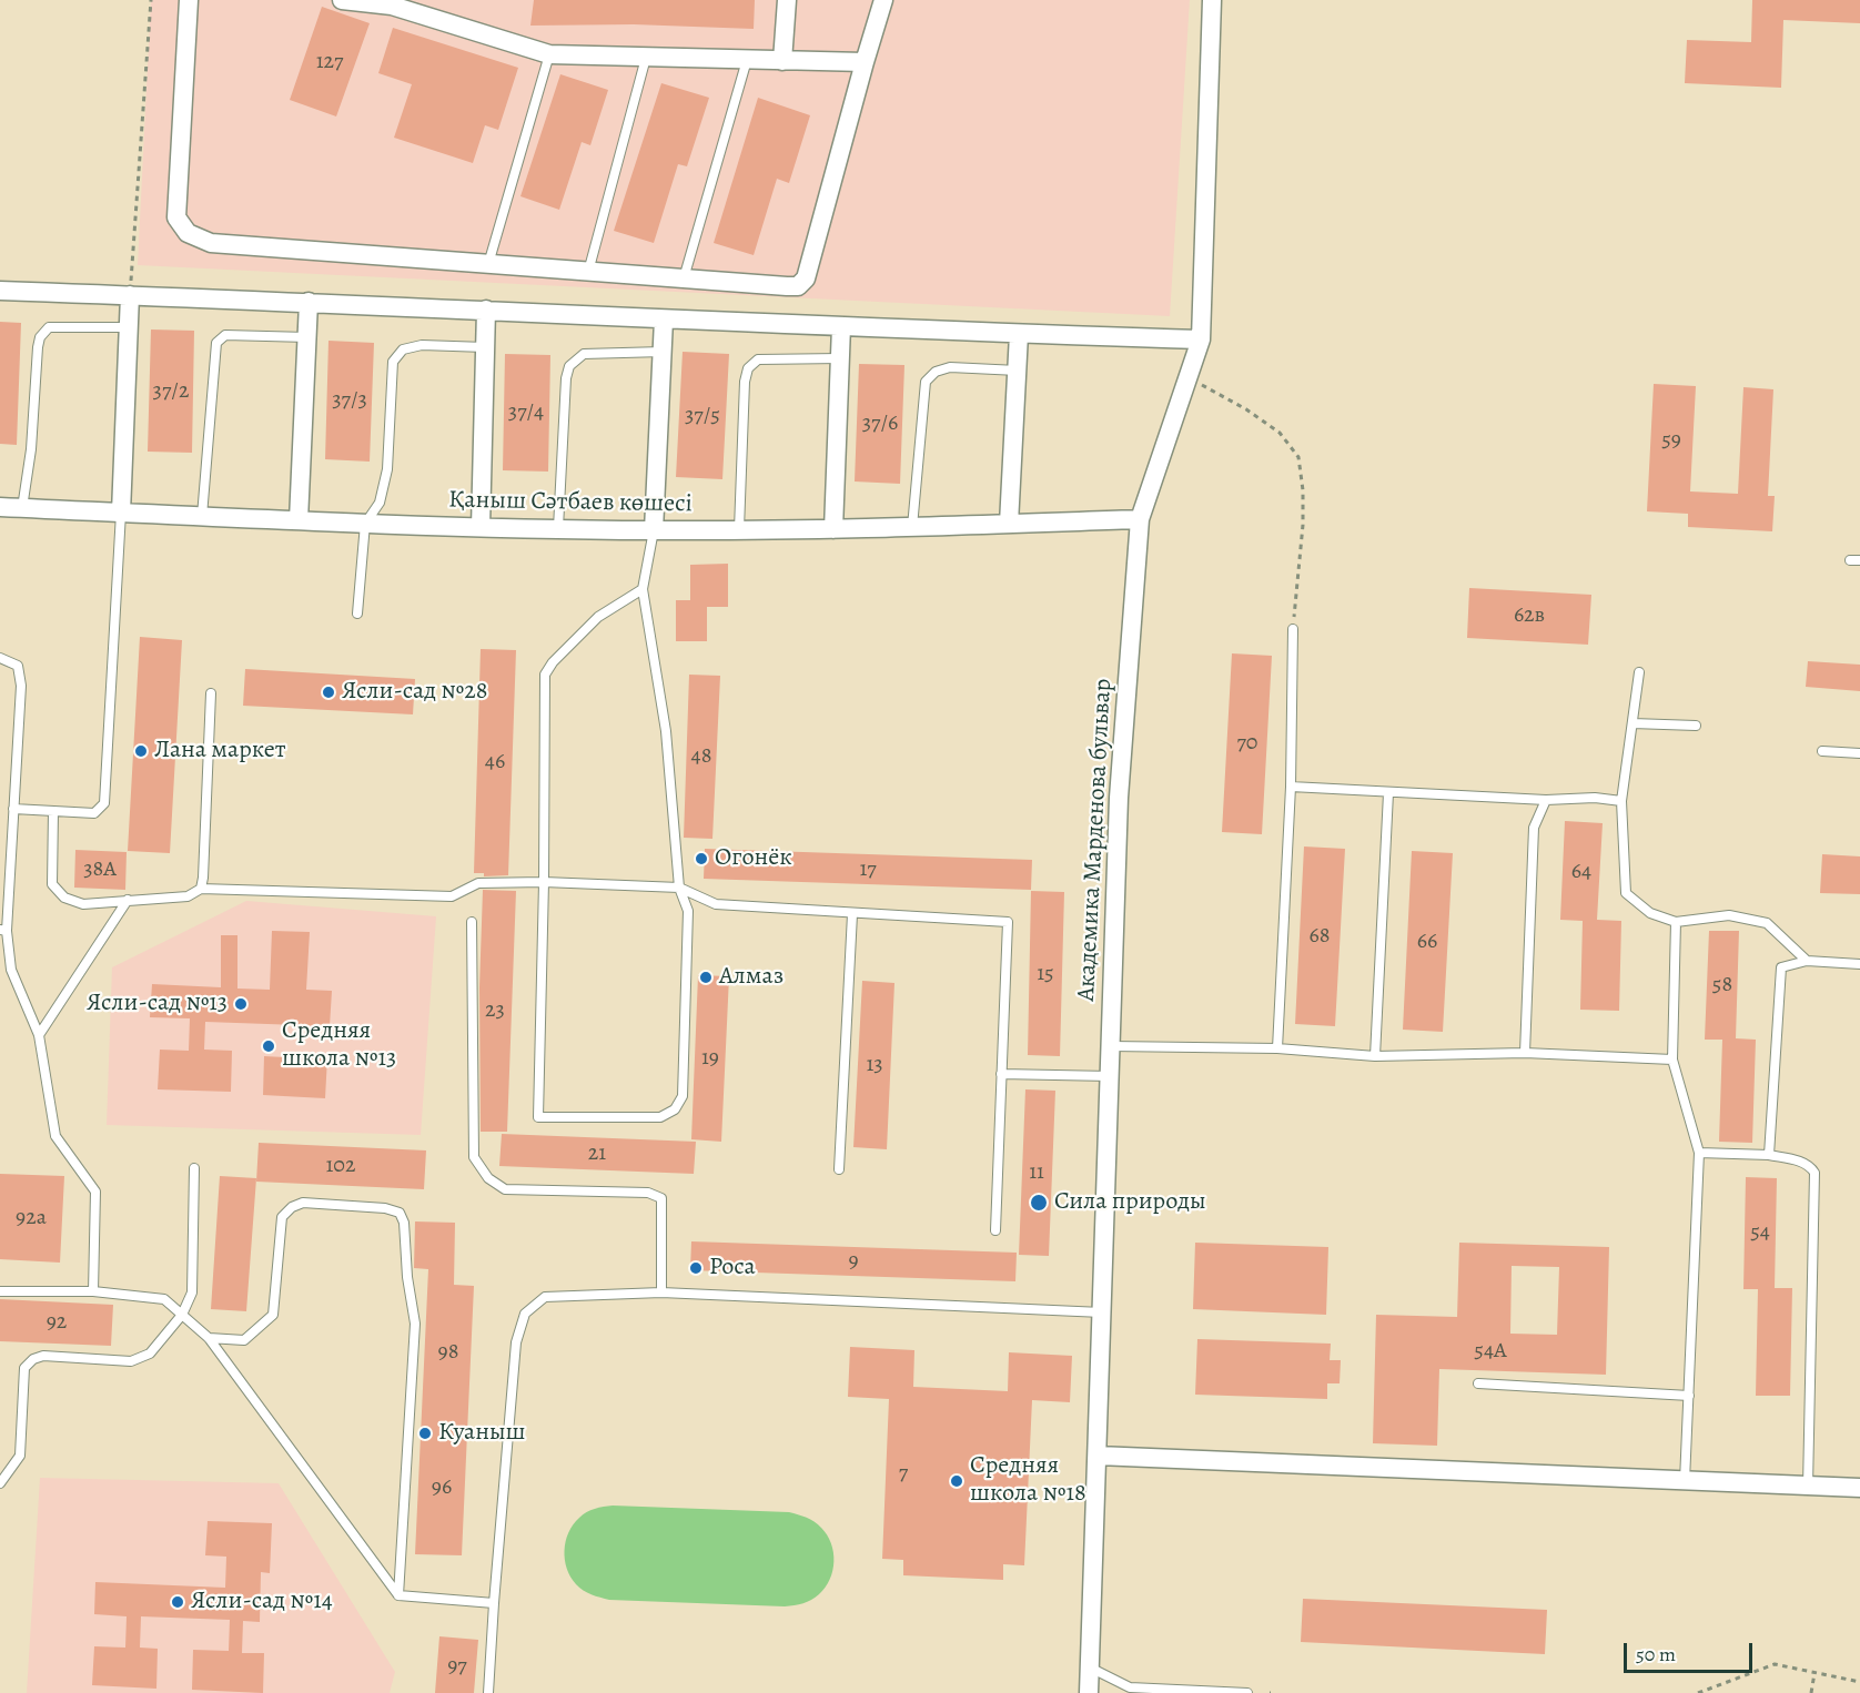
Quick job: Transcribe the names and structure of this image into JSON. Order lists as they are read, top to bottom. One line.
{"streets":{"street":["Қаныш Сәтбаев көшесі","Академика Марденова бульвар"]},"crossings":[["Қаныш Сәтбаев көшесі","Академика Марденова бульвар"]],"places":["Ясли-сад №28","Лана маркет","Огонёк","Алмаз","Ясли-сад №13","Средняя школа №13","Сила природы","Роса","Куаныш","Средняя школа №18","Ясли-сад №14"],"house_numbers":["127","37/2","37/3","37/4","37/5","37/6","59","62в","70","48","46","38А","17","64","68","66","15","58","23","19","13","21","102","11","92а","54","9","92","54А","98","7","96","97"],"scale_bar":"50 m"}
